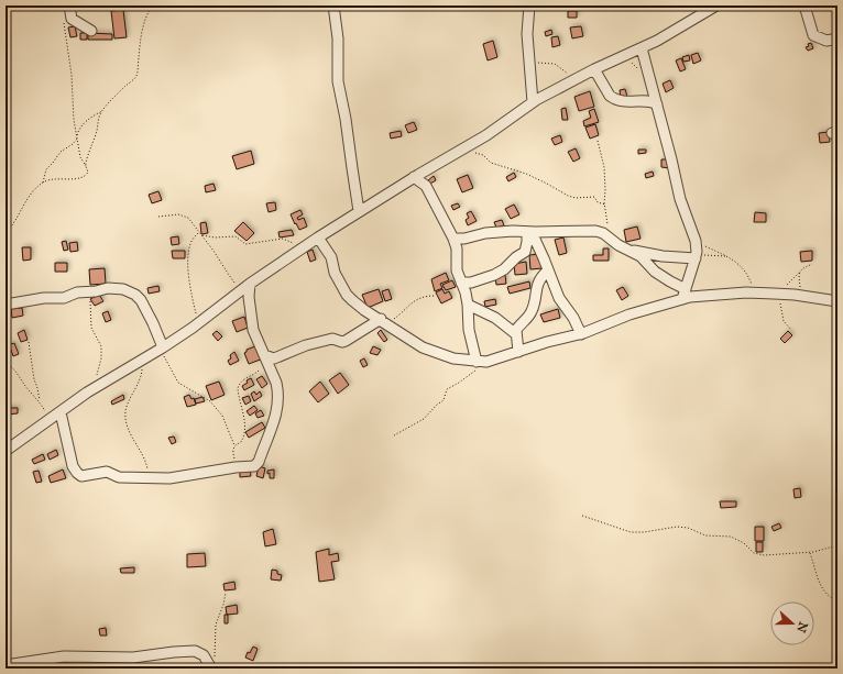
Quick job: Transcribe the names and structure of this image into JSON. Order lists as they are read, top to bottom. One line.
{"north":"right"}
